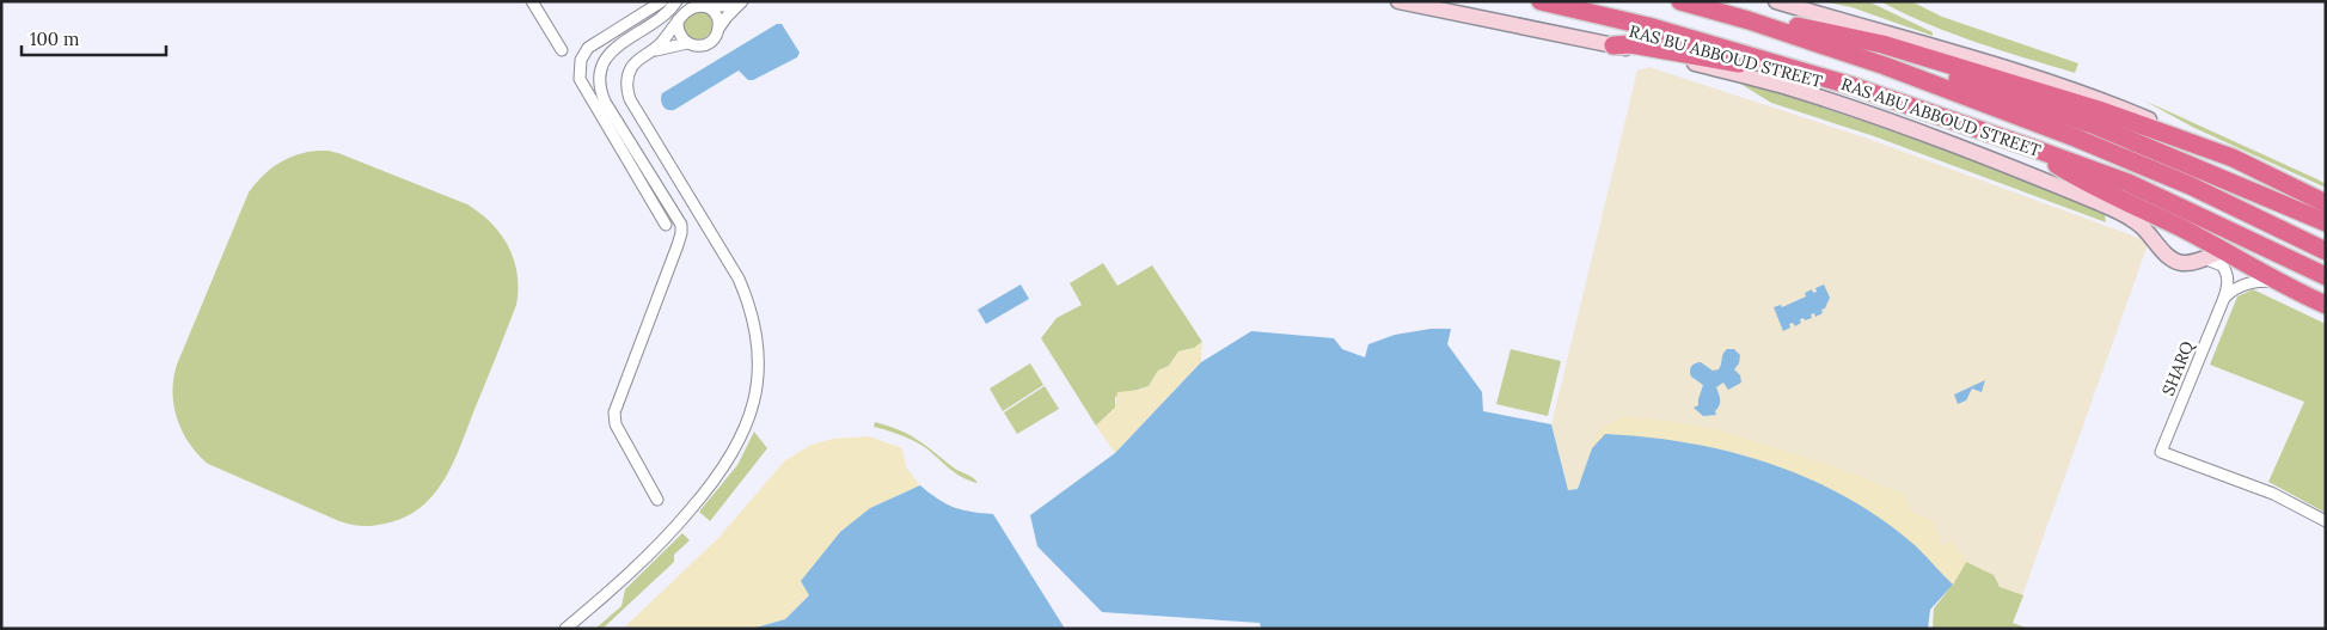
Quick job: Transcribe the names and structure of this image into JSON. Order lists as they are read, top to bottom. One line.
{"streets":{"highway":["RAS ABU ABBOUD STREET"],"street":["RAS BU ABBOUD STREET","SHARQ"]},"crossings":[["RAS BU ABBOUD STREET","SHARQ"]],"scale_bar":"100 m"}
